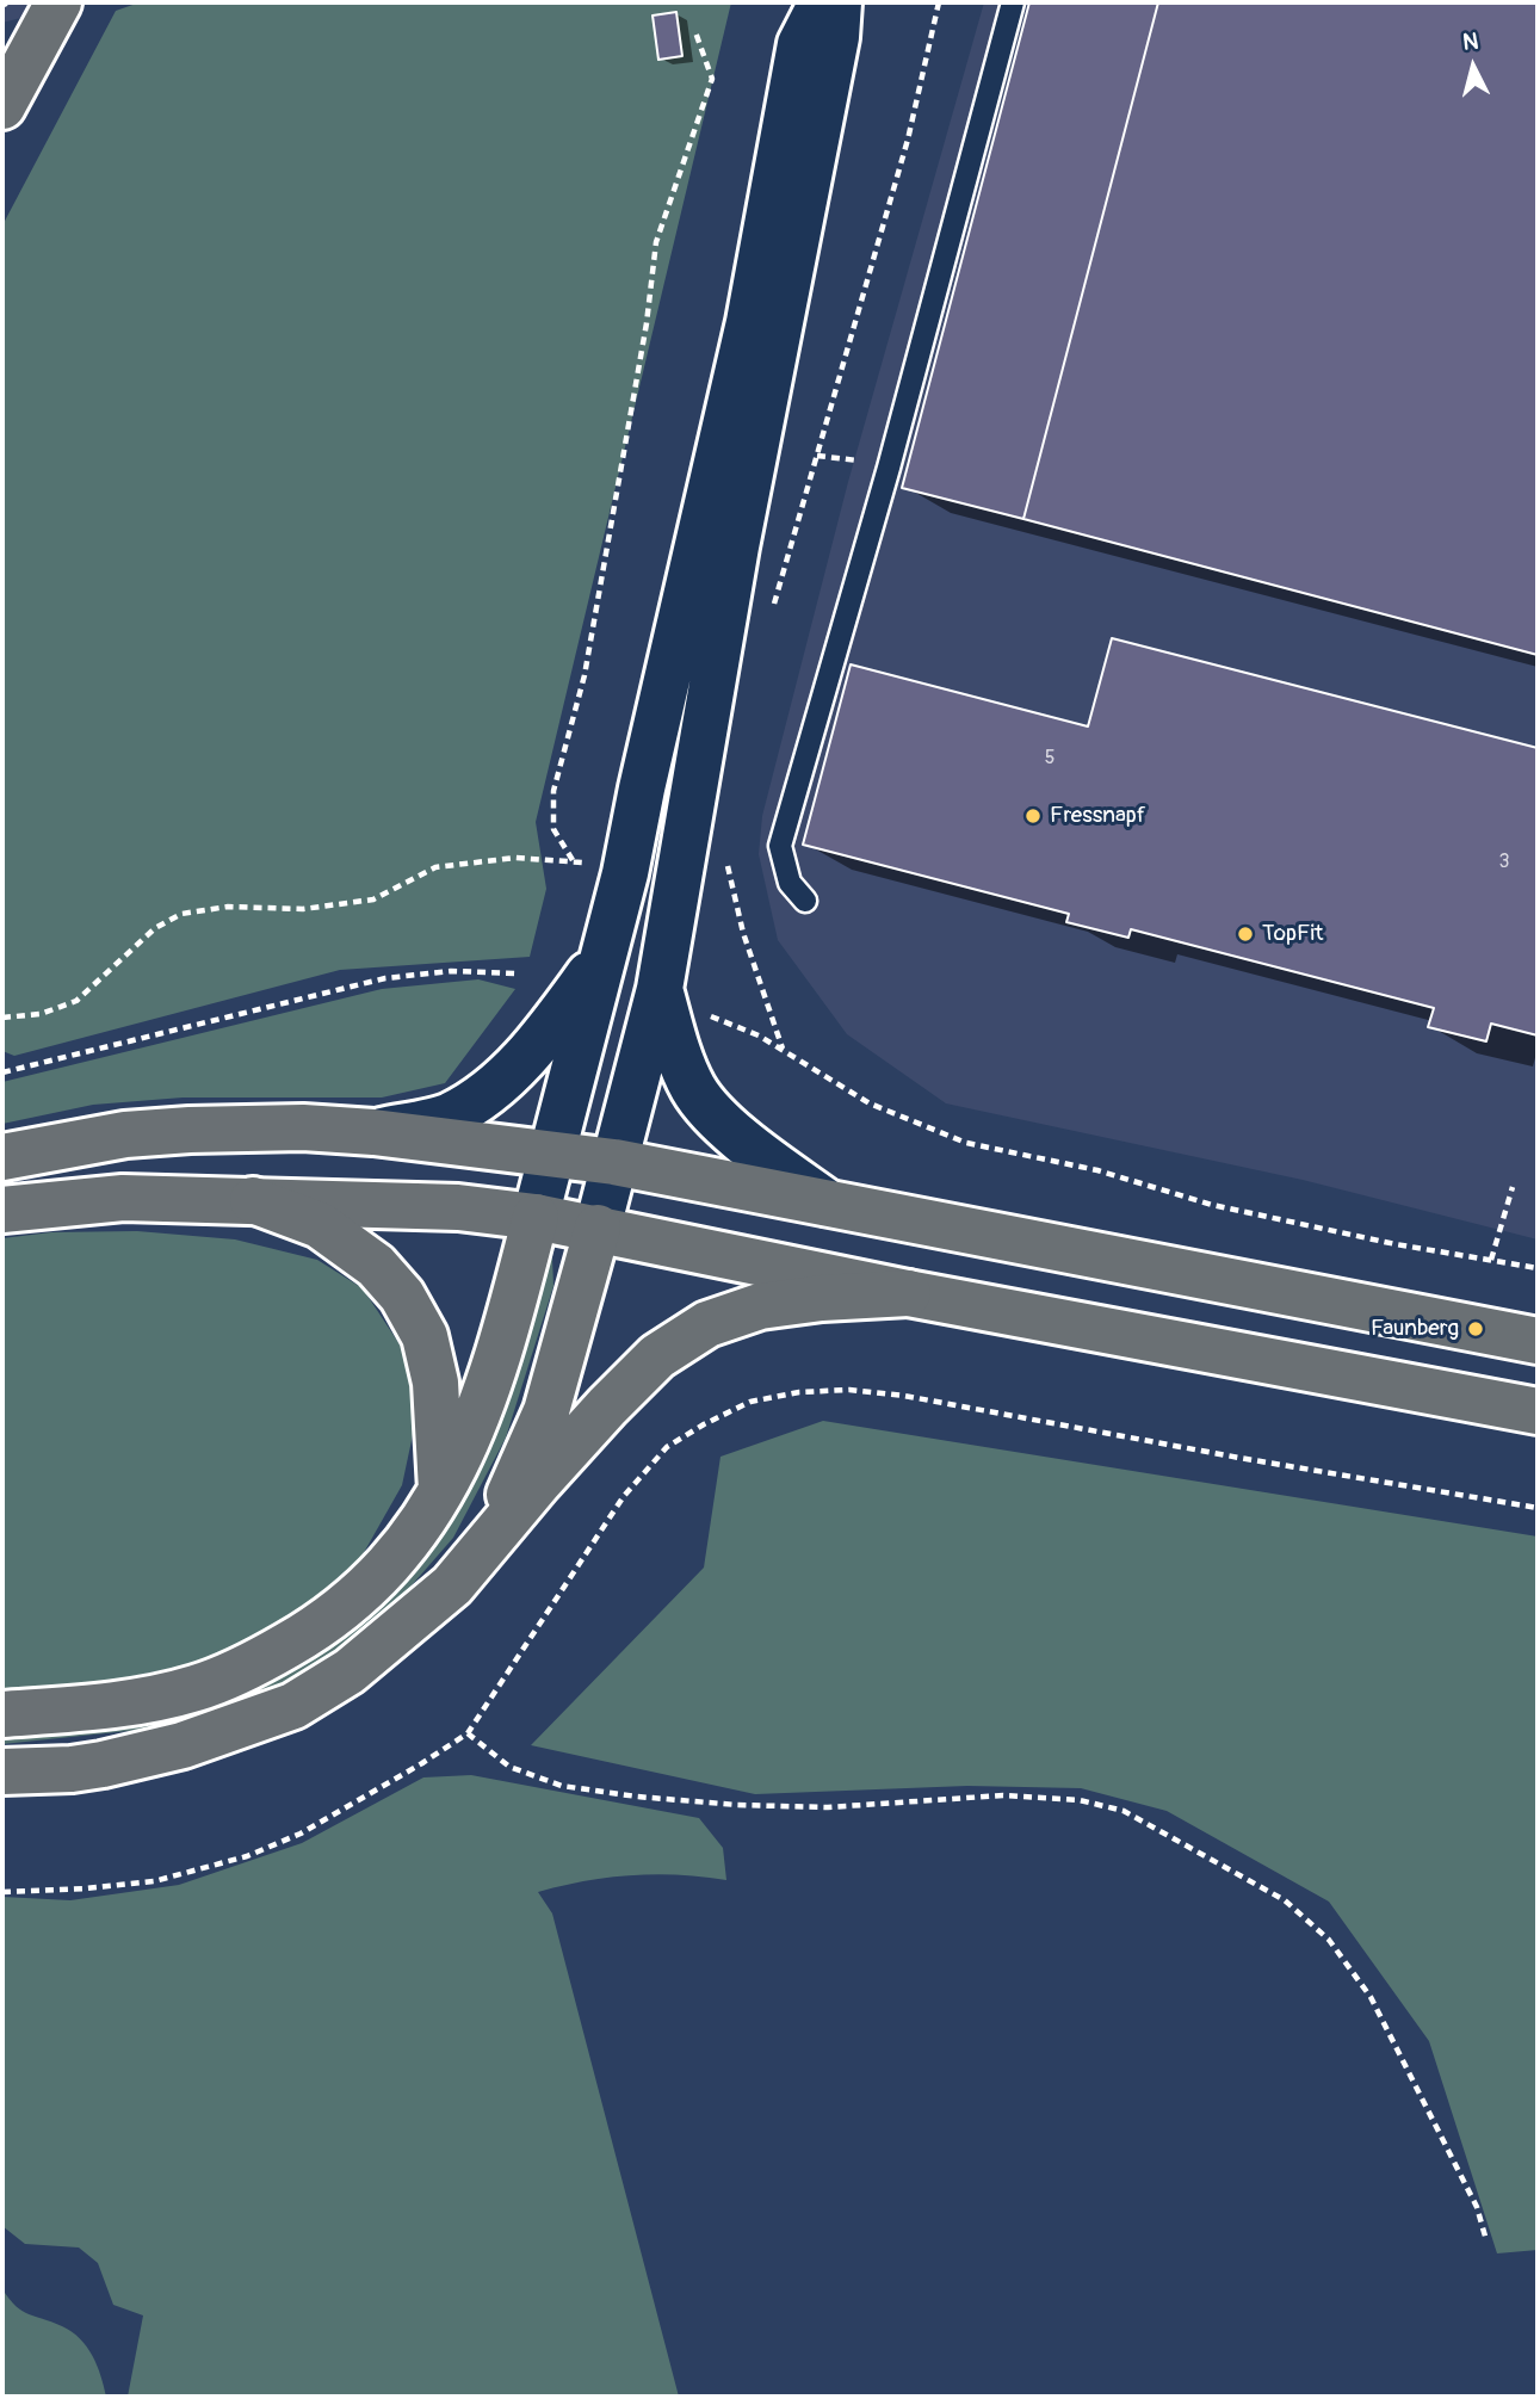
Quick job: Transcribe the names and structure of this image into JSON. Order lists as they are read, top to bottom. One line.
{"places":["Fressnapf","TopFit","Faunberg"],"house_numbers":["5","3"],"north":"top"}
